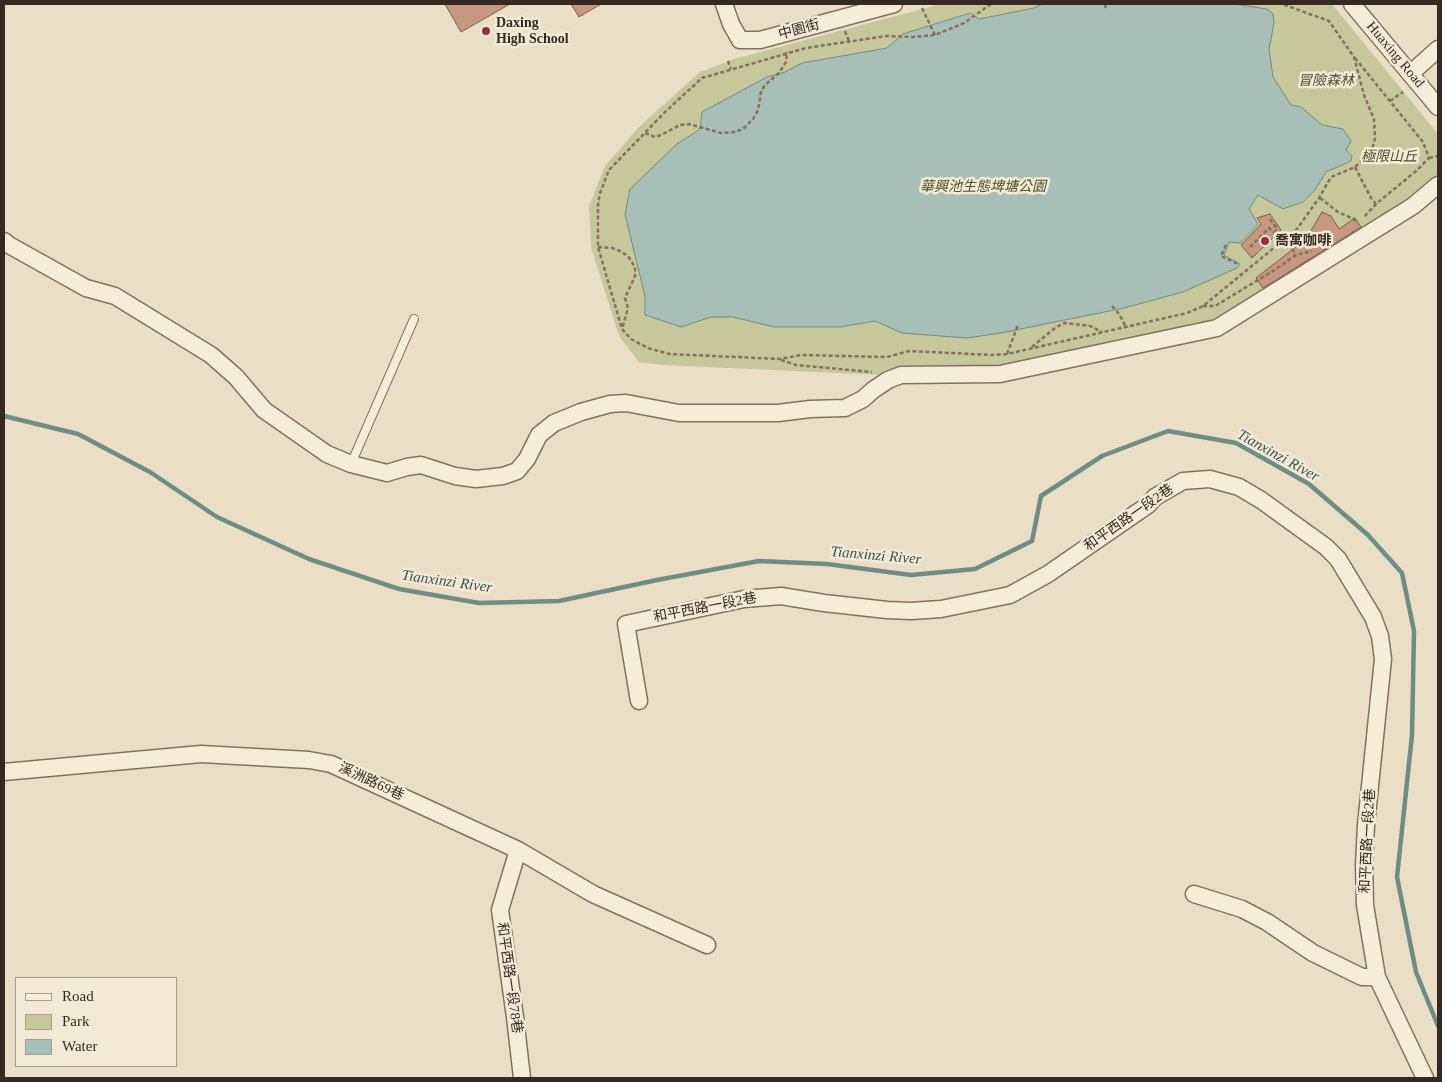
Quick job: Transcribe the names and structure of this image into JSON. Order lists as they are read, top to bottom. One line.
{"streets":{"street":["中園街","Huaxing Road","和平西路一段2巷","溪洲路69巷","和平西路一段78巷"]},"crossings":[["溪洲路69巷","和平西路一段78巷"]],"water":["Tianxinzi River"],"parks":["冒險森林","極限山丘","華興池生態埤塘公園"],"places":["Daxing High School","喬寓咖啡"],"legend":["Road","Park","Water"]}
